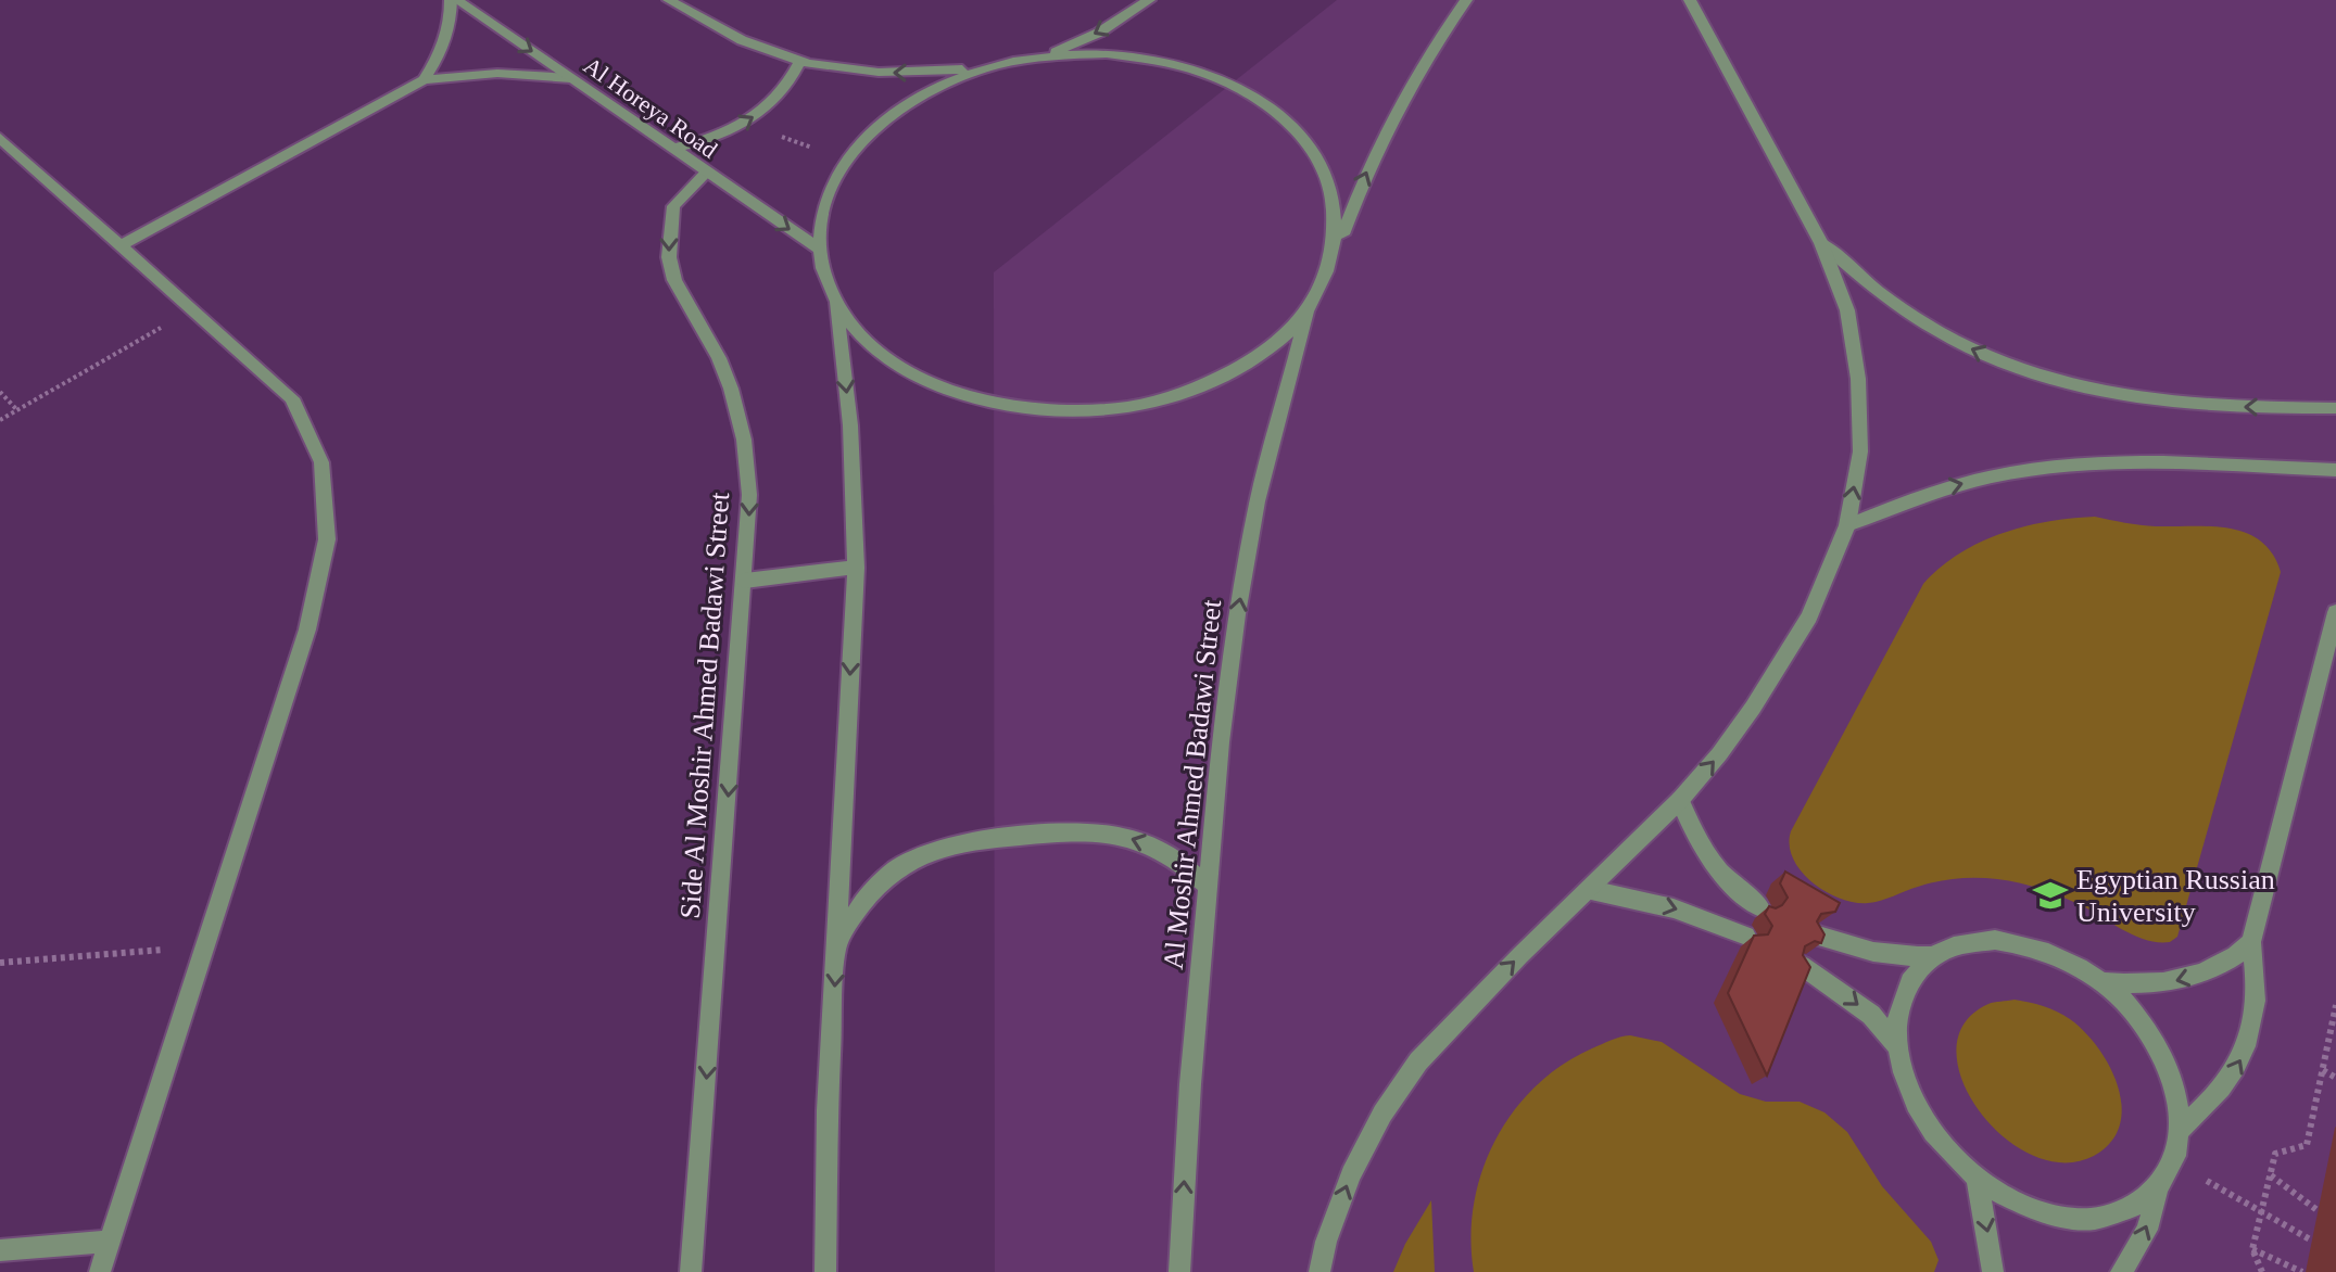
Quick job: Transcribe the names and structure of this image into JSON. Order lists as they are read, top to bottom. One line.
{"streets":{"street":["Al Horeya Road","Side Al Moshir Ahmed Badawi Street","Al Moshir Ahmed Badawi Street"]},"crossings":[["Al Horeya Road","Side Al Moshir Ahmed Badawi Street"]],"one_way":["Al Horeya Road","Al Moshir Ahmed Badawi Street"],"places":{"school or university":["Egyptian Russian University"]}}
